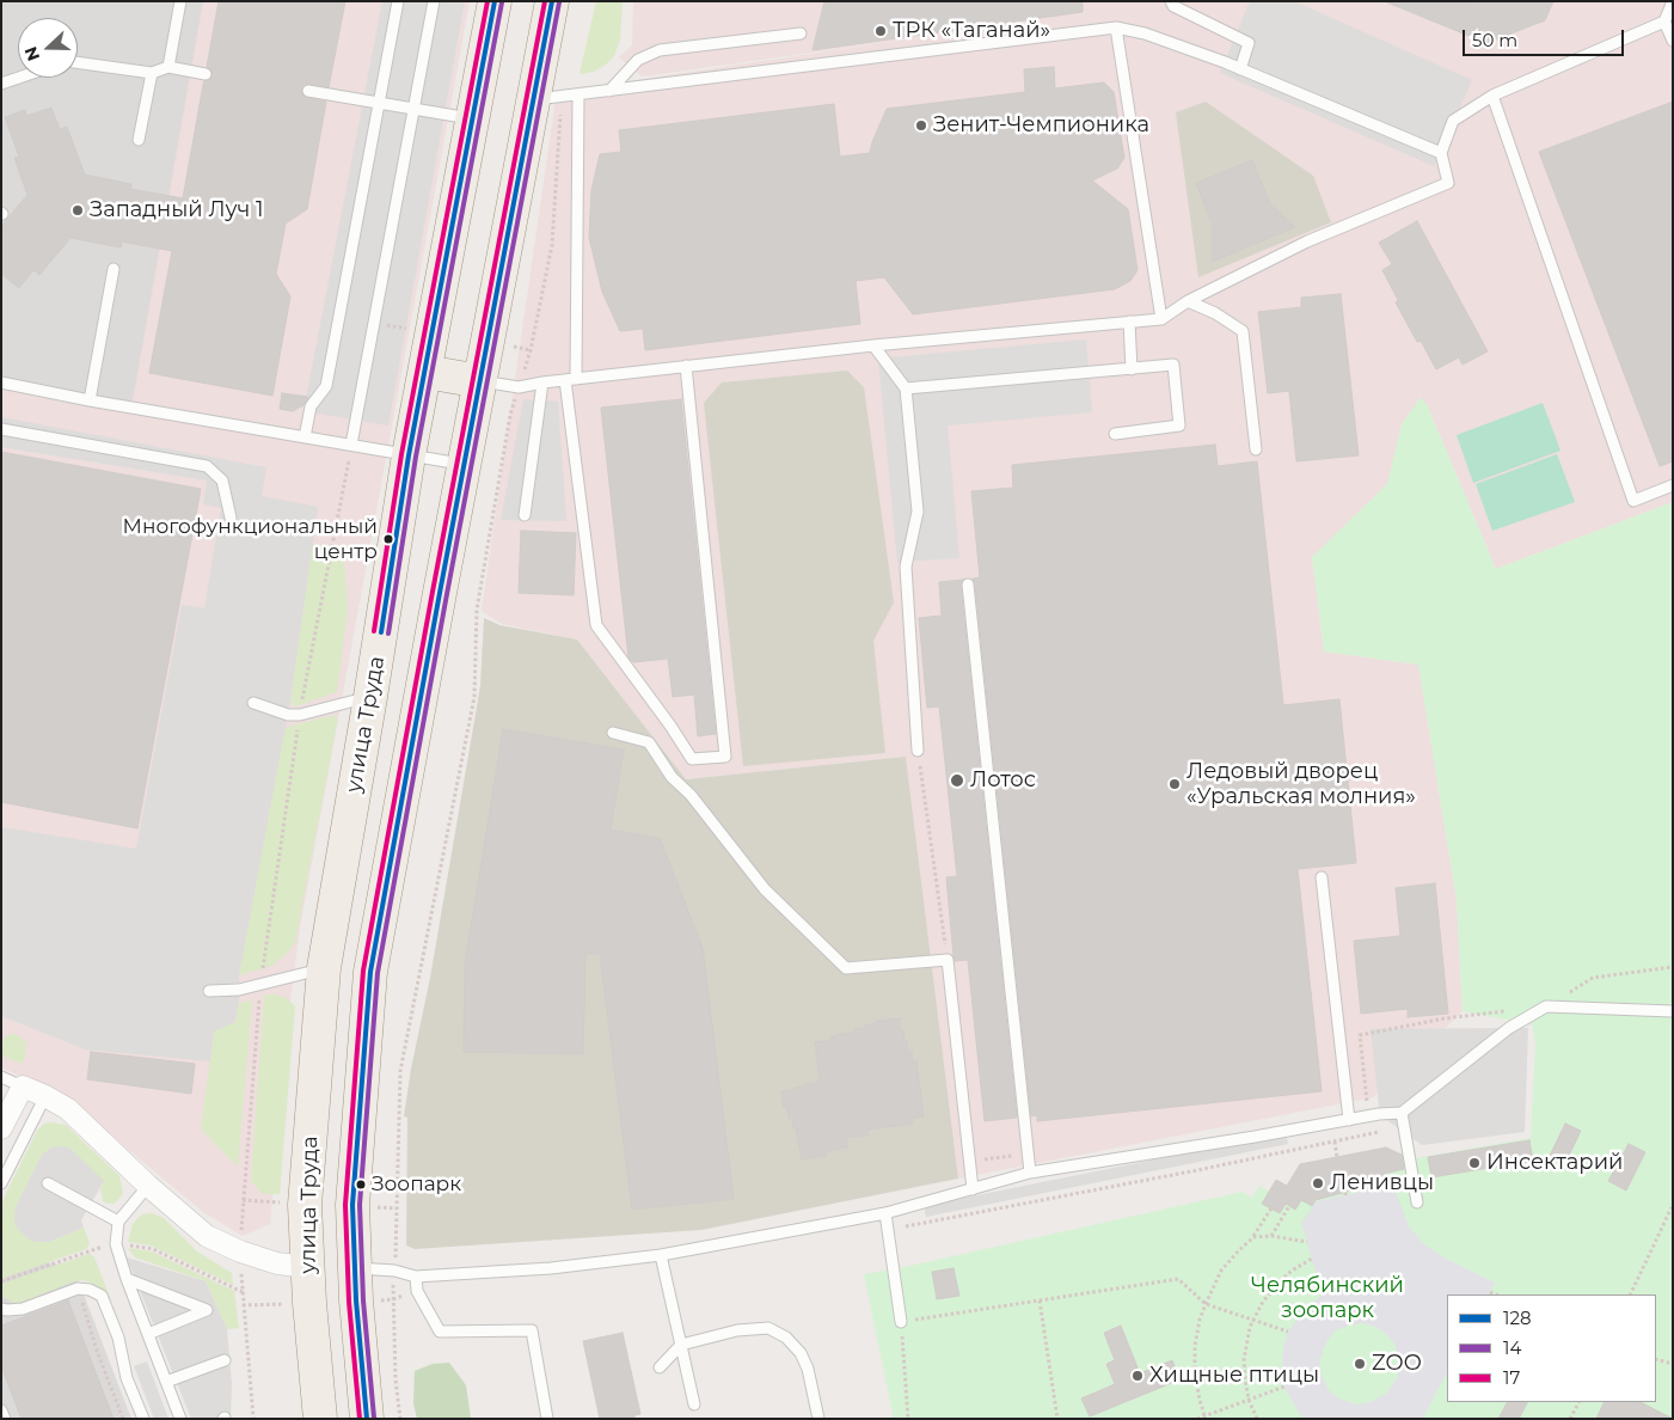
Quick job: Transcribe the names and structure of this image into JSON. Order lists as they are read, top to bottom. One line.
{"streets":{"main road":["улица Труда"]},"parks":["Челябинский зоопарк"],"places":["ТРК «Таганай»","Зенит-Чемпионика","Западный Луч 1","Многофункциональный центр","Лотос","Ледовый дворец «Уральская молния»","Инсектарий","Ленивцы","Зоопарк","ZOO","Хищные птицы"],"lines":["transit line 128","transit line 17","transit line 14"],"legend":["128","14","17"],"scale_bar":"50 m","north":"left"}
